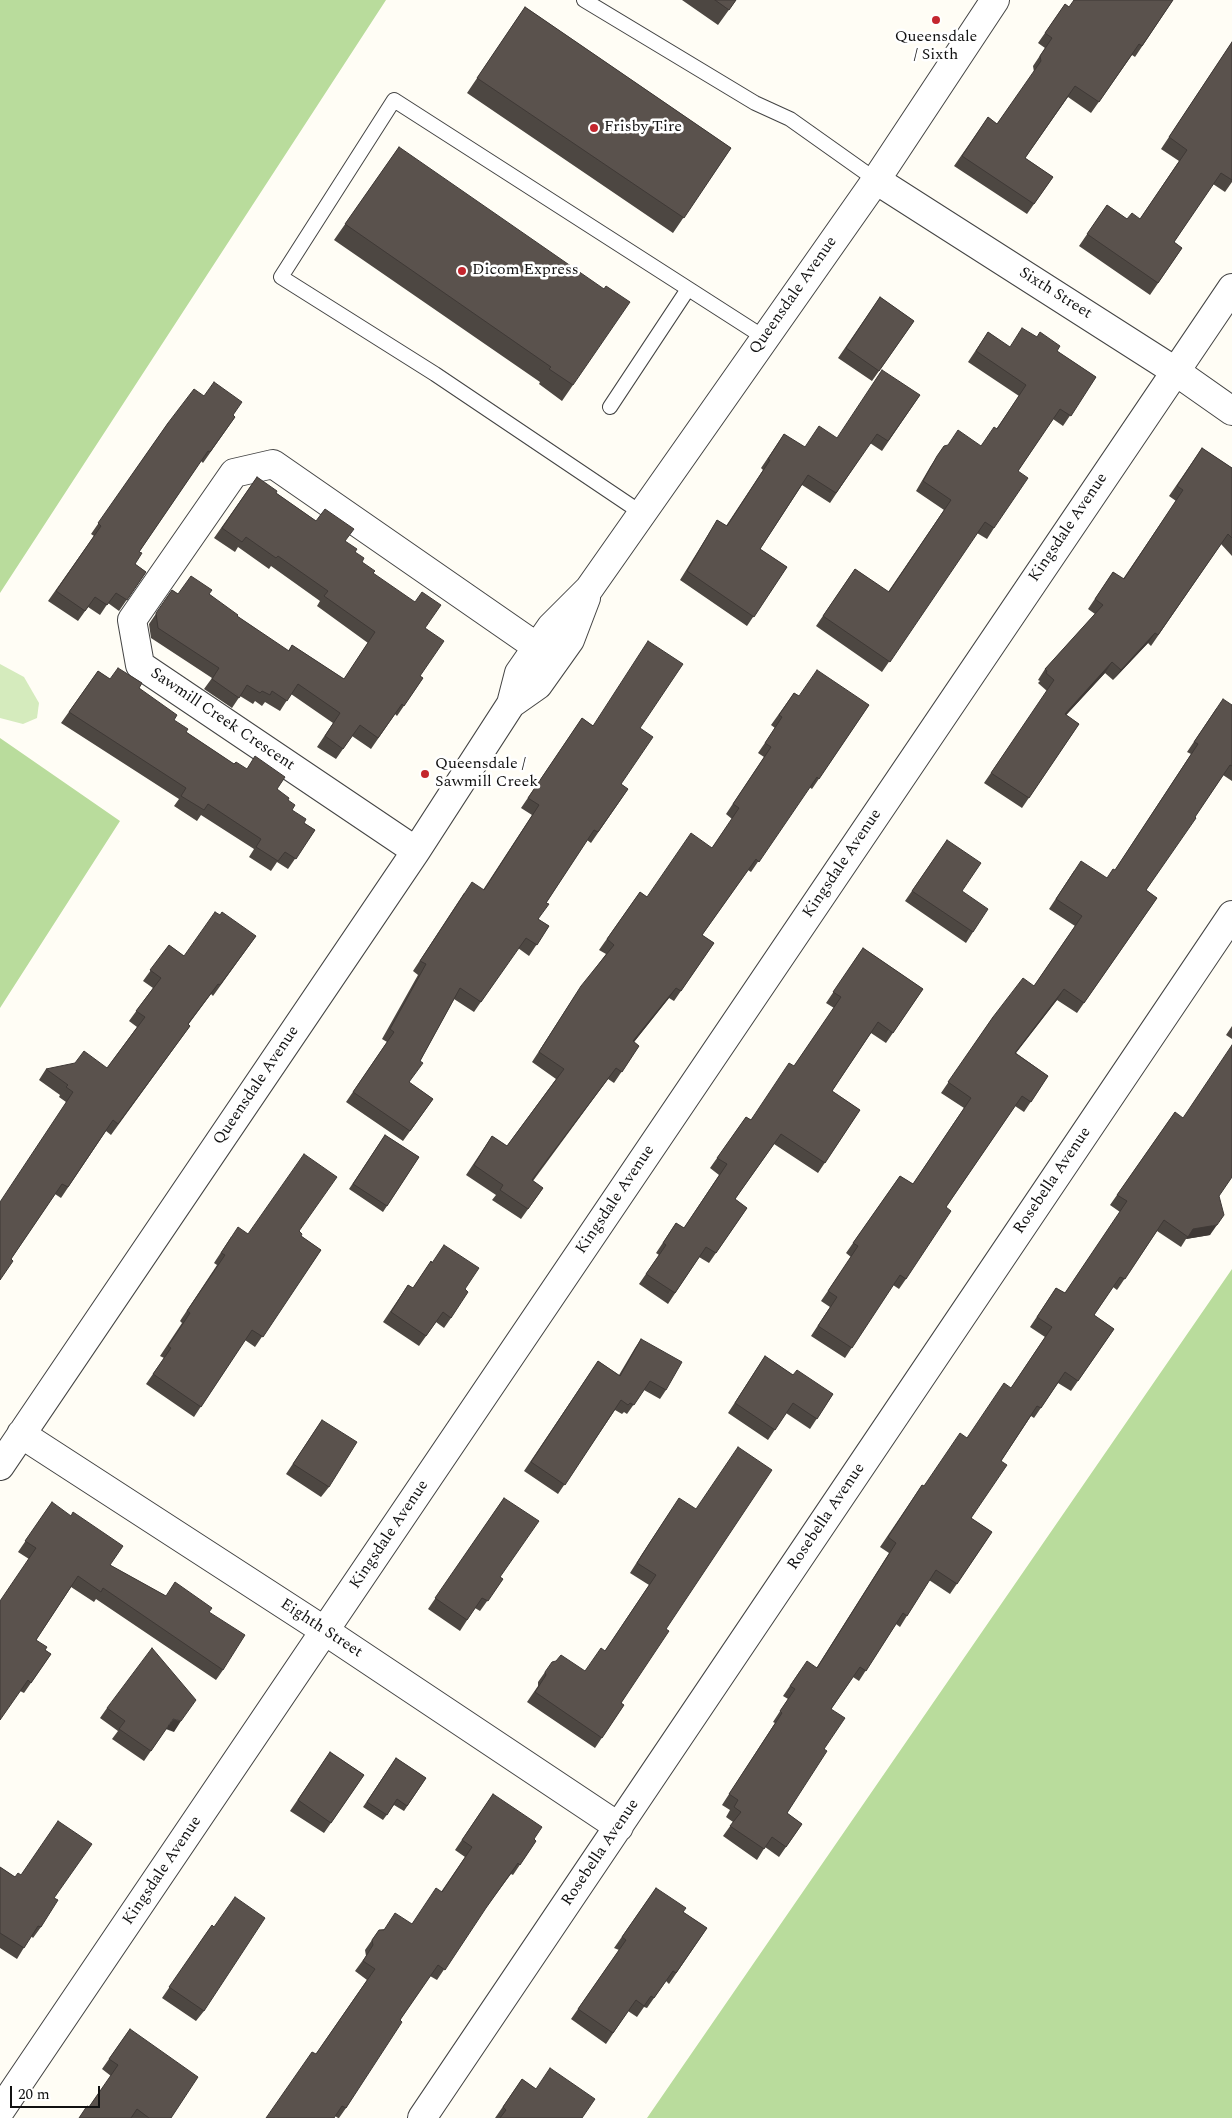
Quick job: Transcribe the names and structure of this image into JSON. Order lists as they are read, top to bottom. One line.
{"streets":{"street":["Sixth Street","Queensdale Avenue","Kingsdale Avenue","Sawmill Creek Crescent","Rosebella Avenue","Eighth Street"]},"crossings":[["Sixth Street","Queensdale Avenue"],["Sixth Street","Kingsdale Avenue"],["Queensdale Avenue","Sawmill Creek Crescent"],["Queensdale Avenue","Eighth Street"],["Kingsdale Avenue","Eighth Street"],["Rosebella Avenue","Eighth Street"]],"places":["Queensdale / Sixth","Frisby Tire","Dicom Express","Queensdale / Sawmill Creek"],"scale_bar":"20 m"}
